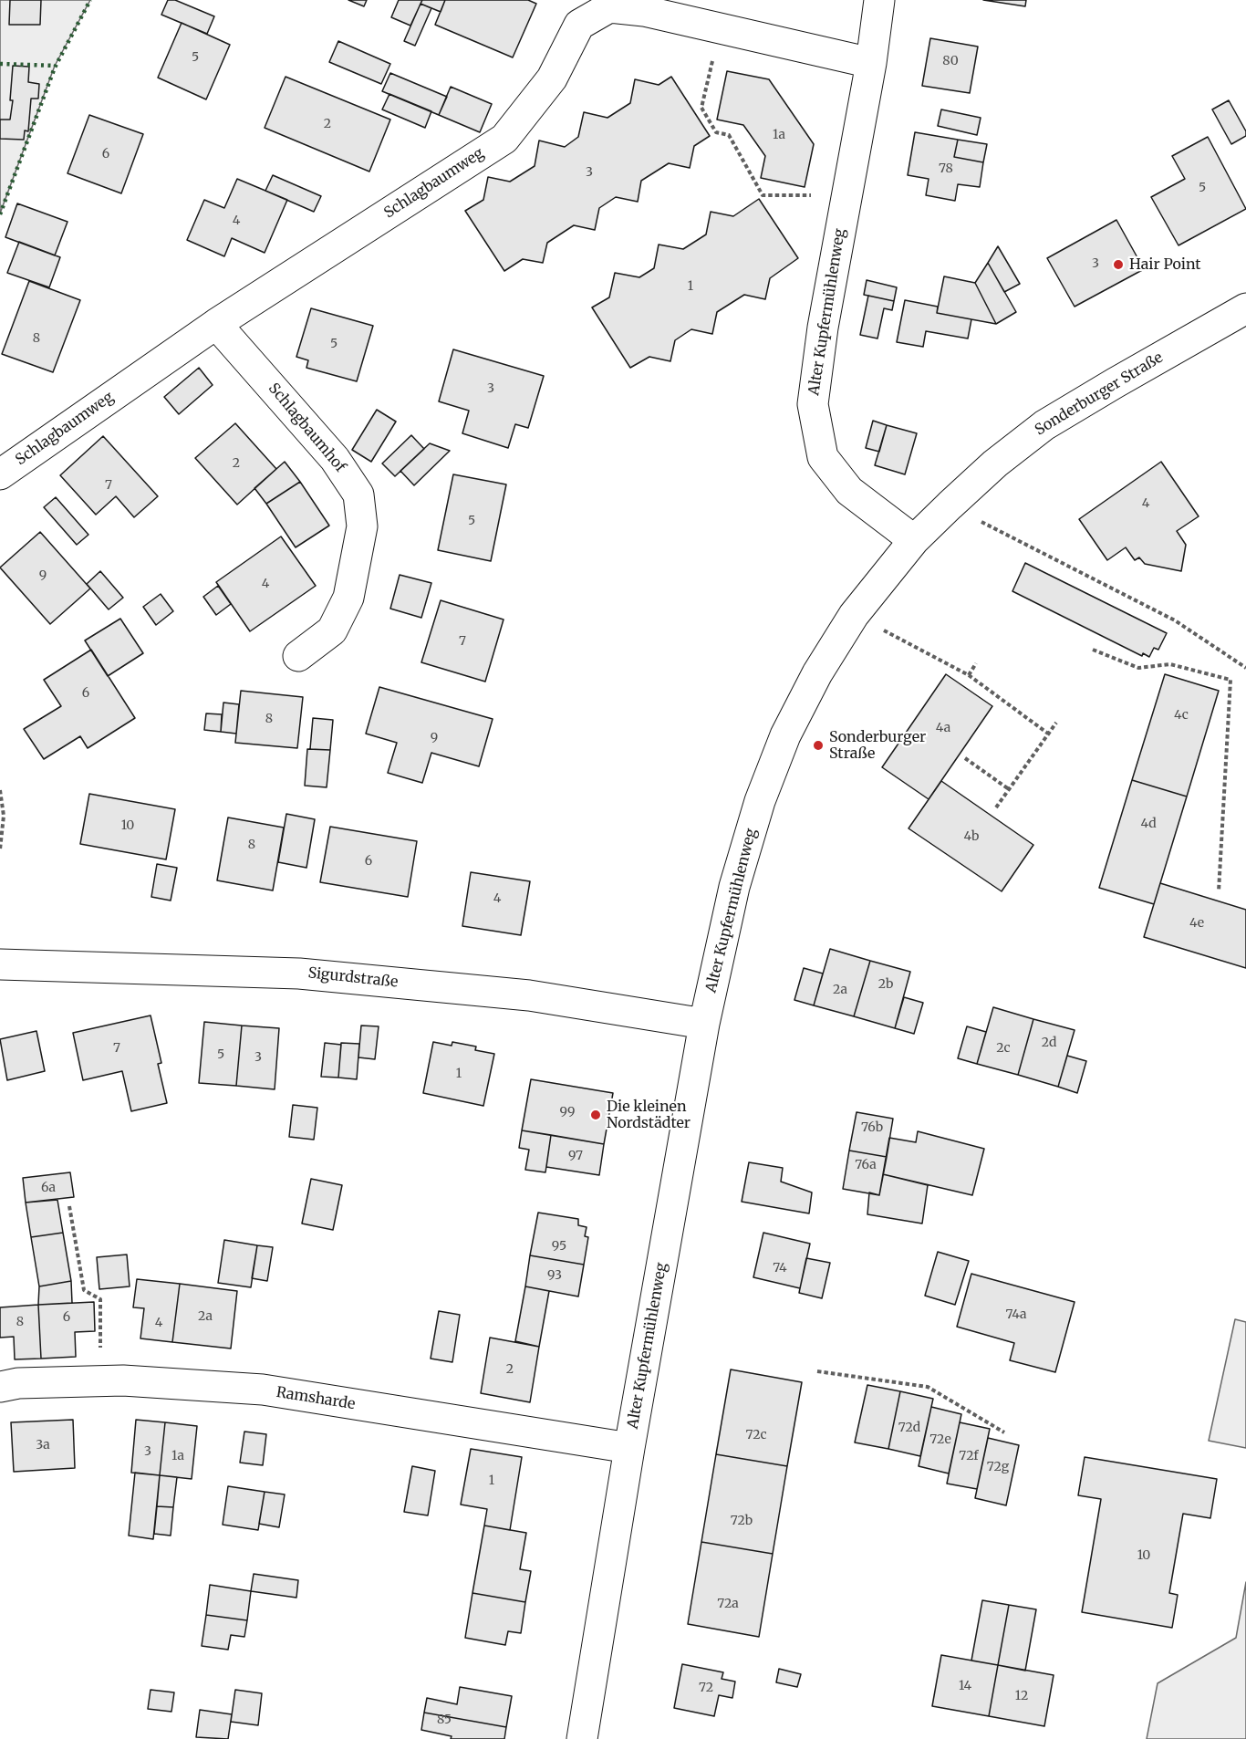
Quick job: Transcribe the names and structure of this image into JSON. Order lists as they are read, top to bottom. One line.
{"streets":{"street":["Schlagbaumweg","Alter Kupfermühlenweg","Sonderburger Straße","Schlagbaumhof","Sigurdstraße","Ramsharde"]},"crossings":[["Schlagbaumweg","Alter Kupfermühlenweg"],["Schlagbaumweg","Schlagbaumhof"],["Alter Kupfermühlenweg","Sonderburger Straße"],["Alter Kupfermühlenweg","Sigurdstraße"],["Alter Kupfermühlenweg","Ramsharde"]],"places":["Hair Point","Sonderburger Straße","Die kleinen Nordstädter"],"house_numbers":["5","80","2","1a","6","78","3","5","4","3","1","8","5","3","2","7","4","5","9","4","7","6","4c","8","4a","9","4d","10","4b","8","6","4","4e","2b","2a","2d","7","2c","5","3","1","99","76b","97","76a","6a","95","74","93","74a","2a","6","8","4","2","72d","72c","72e","3a","3","1a","72f","72g","1","72b","10","72a","14","72","12","85"]}
